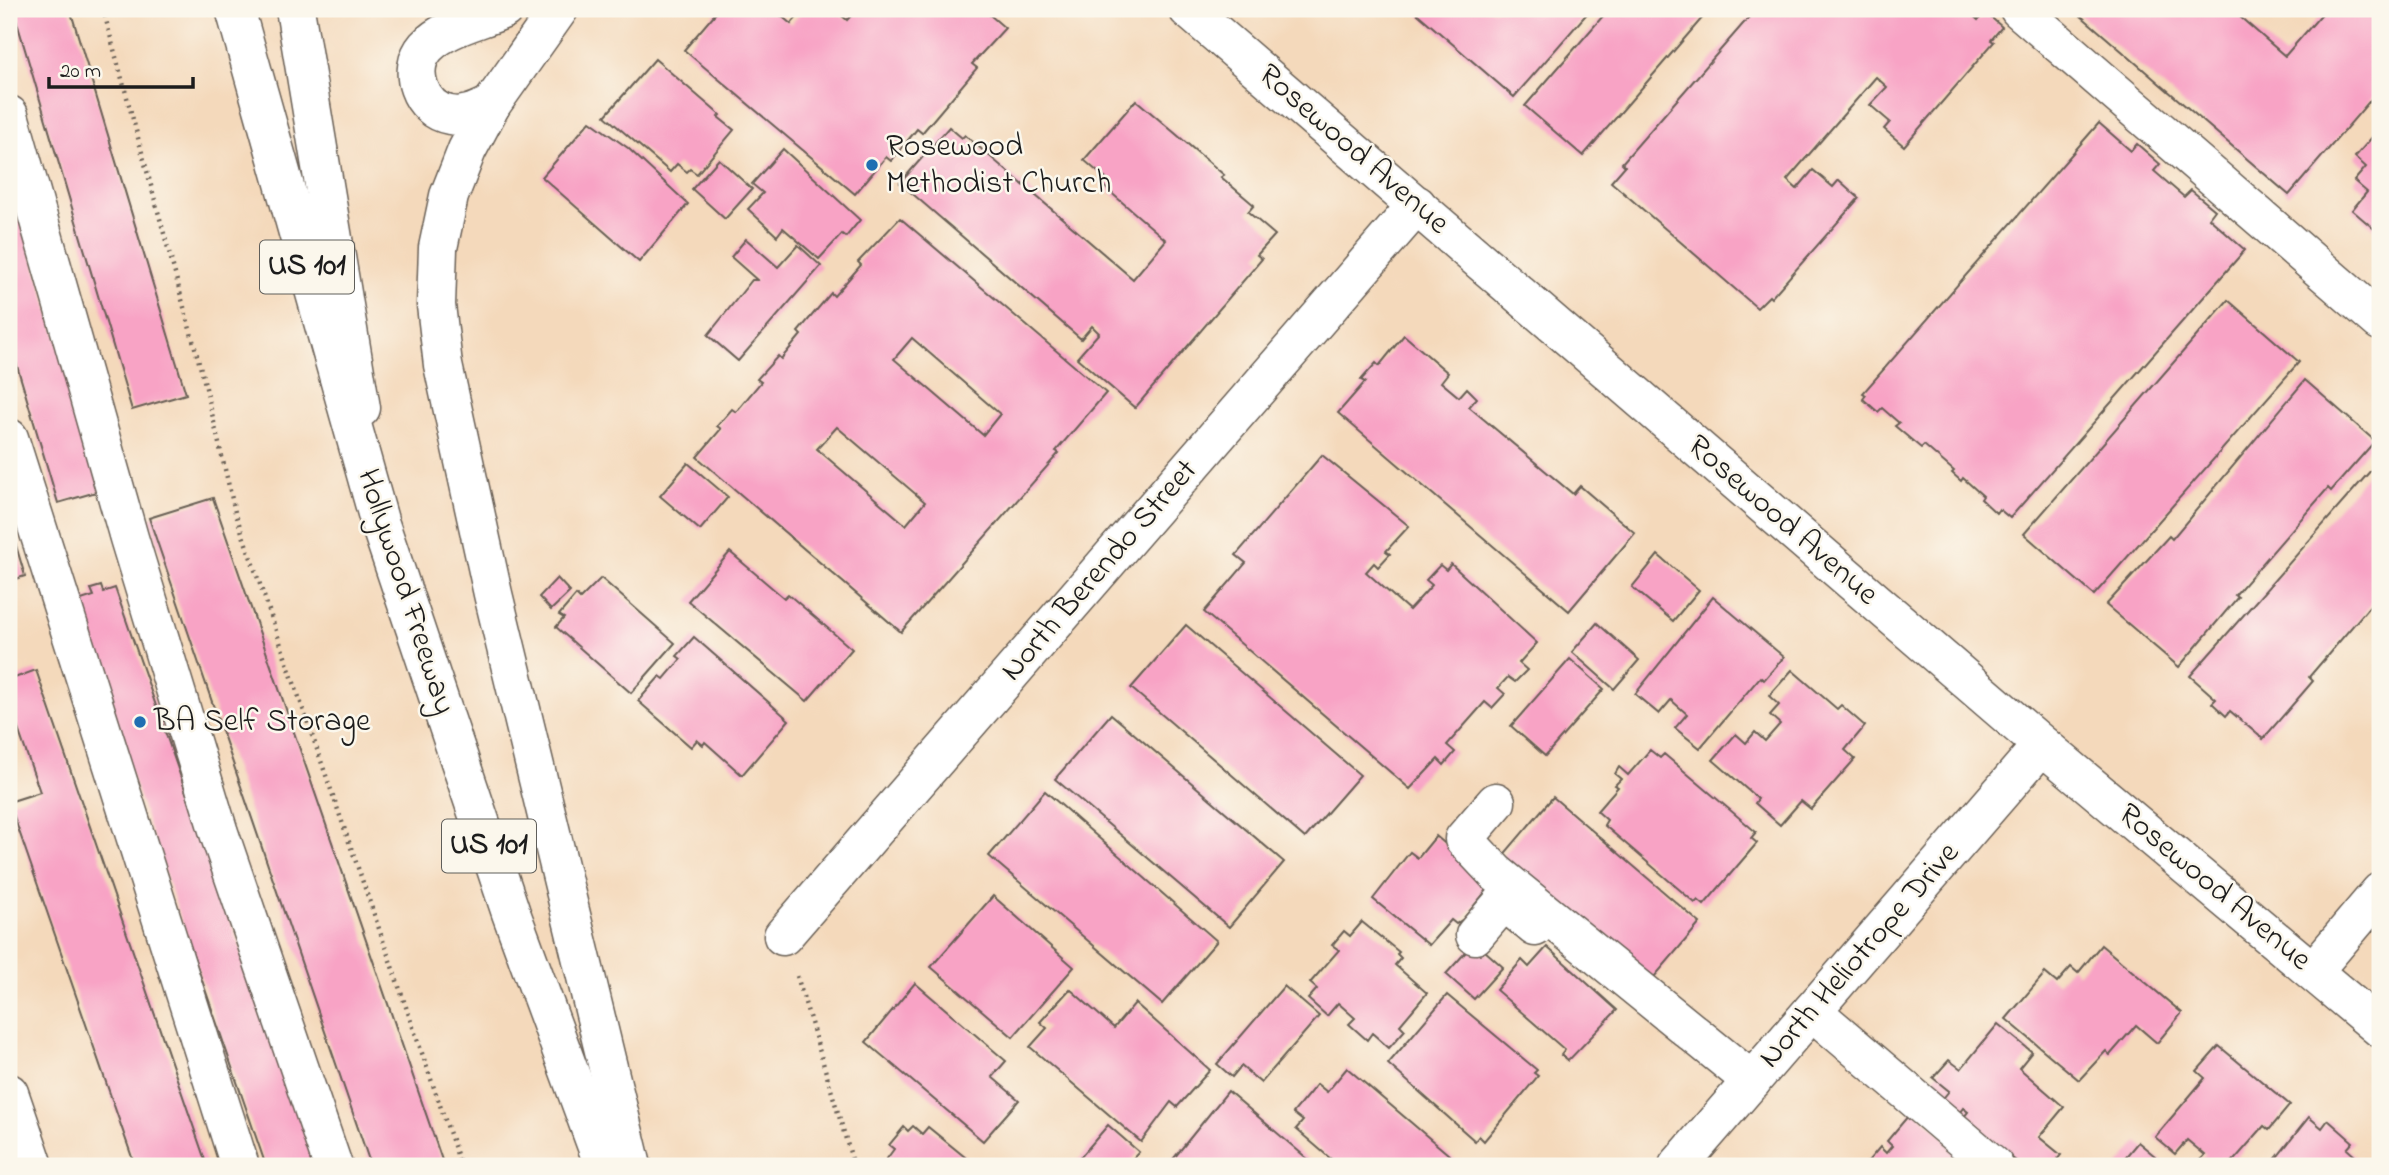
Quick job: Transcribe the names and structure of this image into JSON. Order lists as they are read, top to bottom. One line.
{"streets":{"main road":["Rosewood Avenue","US 101","North Berendo Street","Hollywood Freeway","North Heliotrope Drive"]},"crossings":[["Rosewood Avenue","North Berendo Street"],["Rosewood Avenue","North Heliotrope Drive"]],"places":["Rosewood Methodist Church","BA Self Storage"],"scale_bar":"20 m"}
